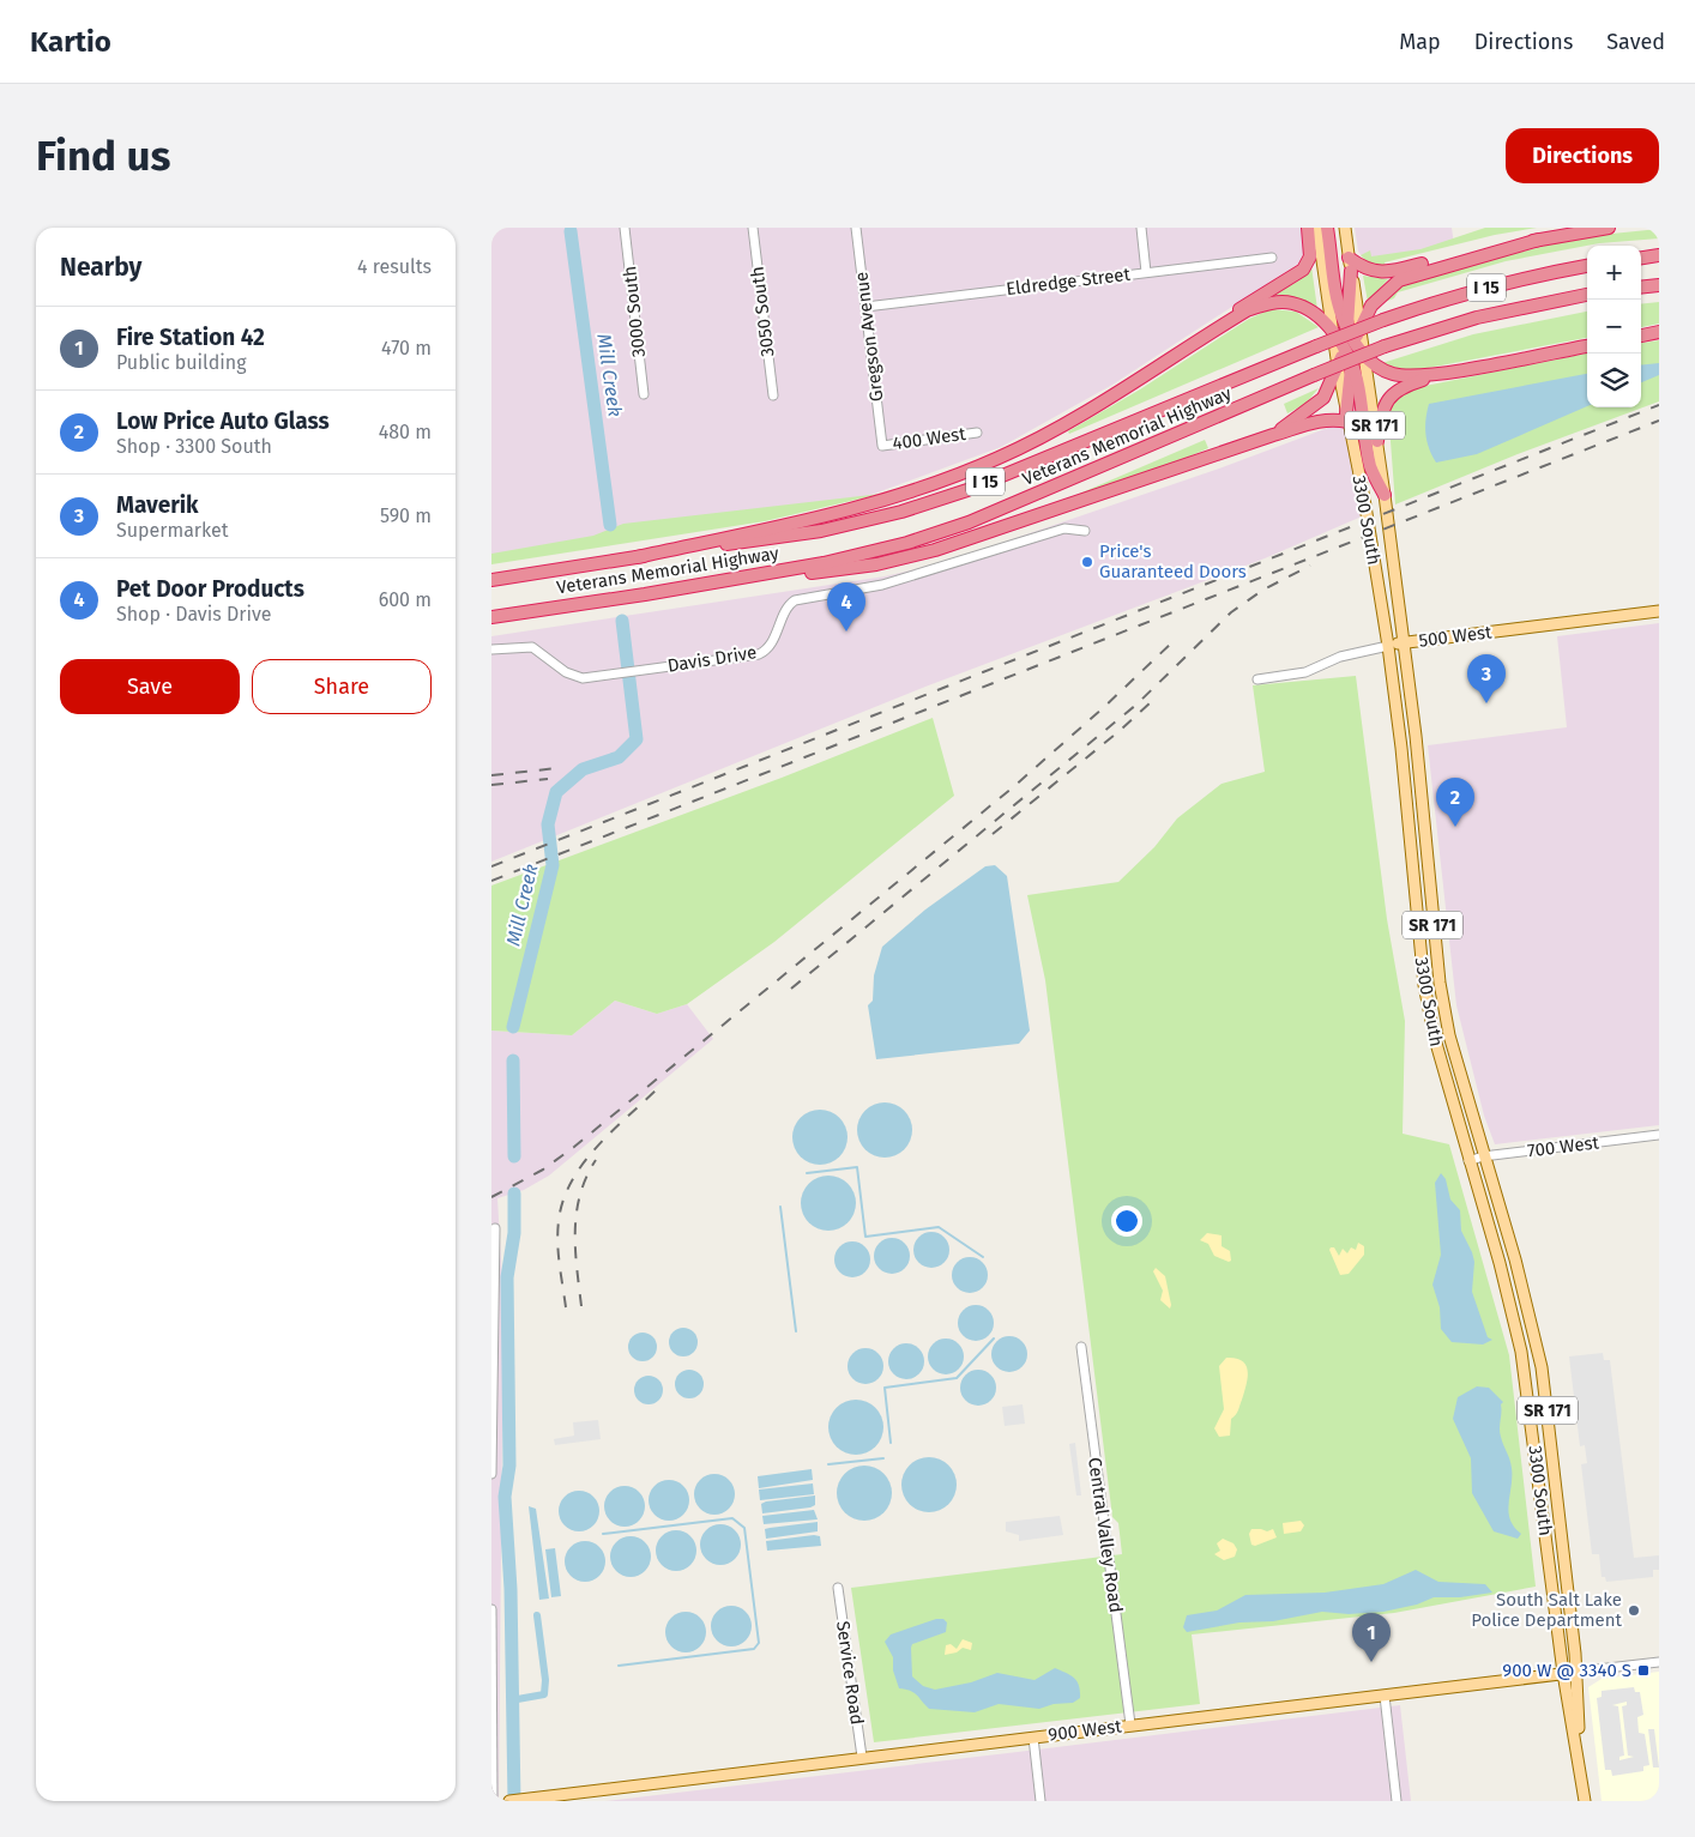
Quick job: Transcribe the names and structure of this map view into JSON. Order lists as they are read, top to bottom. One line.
{"streets":{"highway":["I 15","Veterans Memorial Highway"],"main road":["SR 171","3300 South","500 West","900 West"],"street":["Eldredge Street","3000 South","3050 South","Gregson Avenue","400 West","Davis Drive","700 West","Central Valley Road","Service Road"]},"crossings":[["Eldredge Street","Gregson Avenue"],["Gregson Avenue","400 West"],["3300 South","500 West"],["3300 South","700 West"],["3300 South","900 West"],["Central Valley Road","900 West"],["Service Road","900 West"]],"water":["Mill Creek"],"places":{"other":["Price's Guaranteed Doors","South Salt Lake Police Department"],"transit":["900 W @ 3340 S"]},"page":{"header":"Kartio","nav":["Map","Directions","Saved"],"buttons":["Directions",["Save","Share"]],"title":"Find us","heading":["Nearby","4 results"],"map_buttons":["+","−"],"list":[{"mark":"1","name":"Fire Station 42","note":"Public building","value":"470 m"},{"mark":"2","name":"Low Price Auto Glass","note":"Shop · 3300 South","value":"480 m"},{"mark":"3","name":"Maverik","note":"Supermarket","value":"590 m"},{"mark":"4","name":"Pet Door Products","note":"Shop · Davis Drive","value":"600 m"}],"pins":["4","3","2","1"]}}
